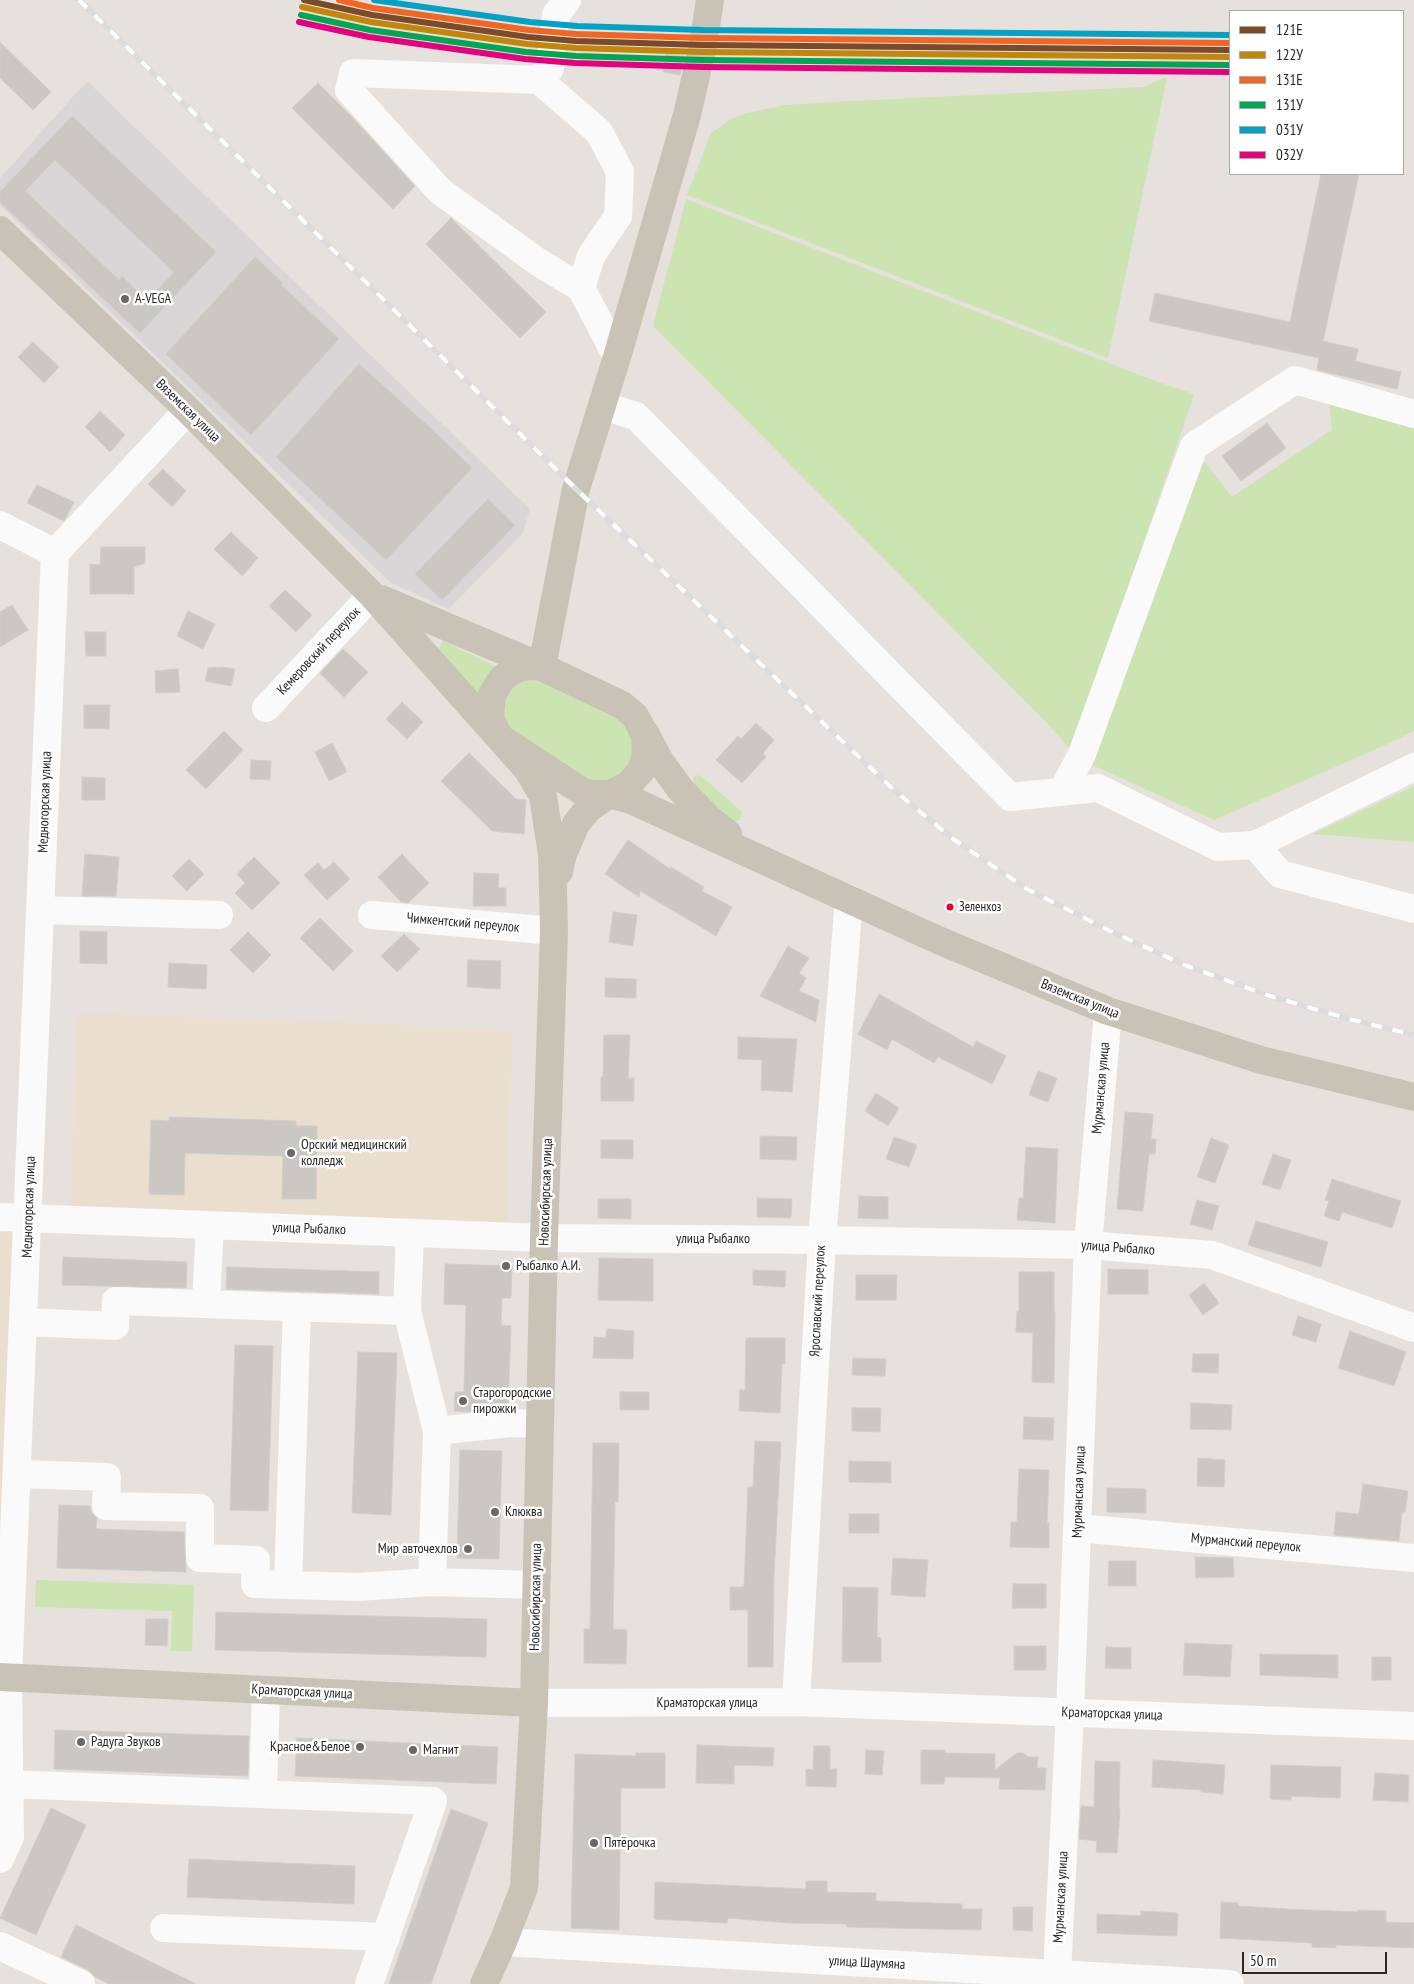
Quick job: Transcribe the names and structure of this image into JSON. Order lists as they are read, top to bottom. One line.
{"streets":{"main road":["Вяземская улица","Новосибирская улица","Краматорская улица"],"street":["Кемеровский переулок","Медногорская улица","Чимкентский переулок","Мурманская улица","улица Рыбалко","Ярославский переулок","Мурманский переулок","улица Шаумяна"]},"crossings":[["Вяземская улица","Кемеровский переулок"],["Вяземская улица","Мурманская улица"],["Вяземская улица","Ярославский переулок"],["Медногорская улица","улица Рыбалко"],["Медногорская улица","Краматорская улица"],["Чимкентский переулок","Новосибирская улица"],["Мурманская улица","улица Рыбалко"],["Мурманская улица","Мурманский переулок"],["Мурманская улица","Краматорская улица"],["Мурманская улица","улица Шаумяна"],["Новосибирская улица","улица Рыбалко"],["Новосибирская улица","Краматорская улица"],["Новосибирская улица","улица Шаумяна"],["улица Рыбалко","Ярославский переулок"],["Ярославский переулок","Краматорская улица"]],"places":["A-VEGA","Зеленхоз","Орский медицинский колледж","Рыбалко А.И.","Старогородские пирожки","Клюква","Мир авточехлов","Радуга Звуков","Красное&Белое","Магнит","Пятёрочка"],"lines":["transit line 121Е","transit line 131Е","transit line 031У","transit line 122У","transit line 131У","transit line 032У"],"legend":["121Е","122У","131Е","131У","031У","032У"],"scale_bar":"50 m"}
